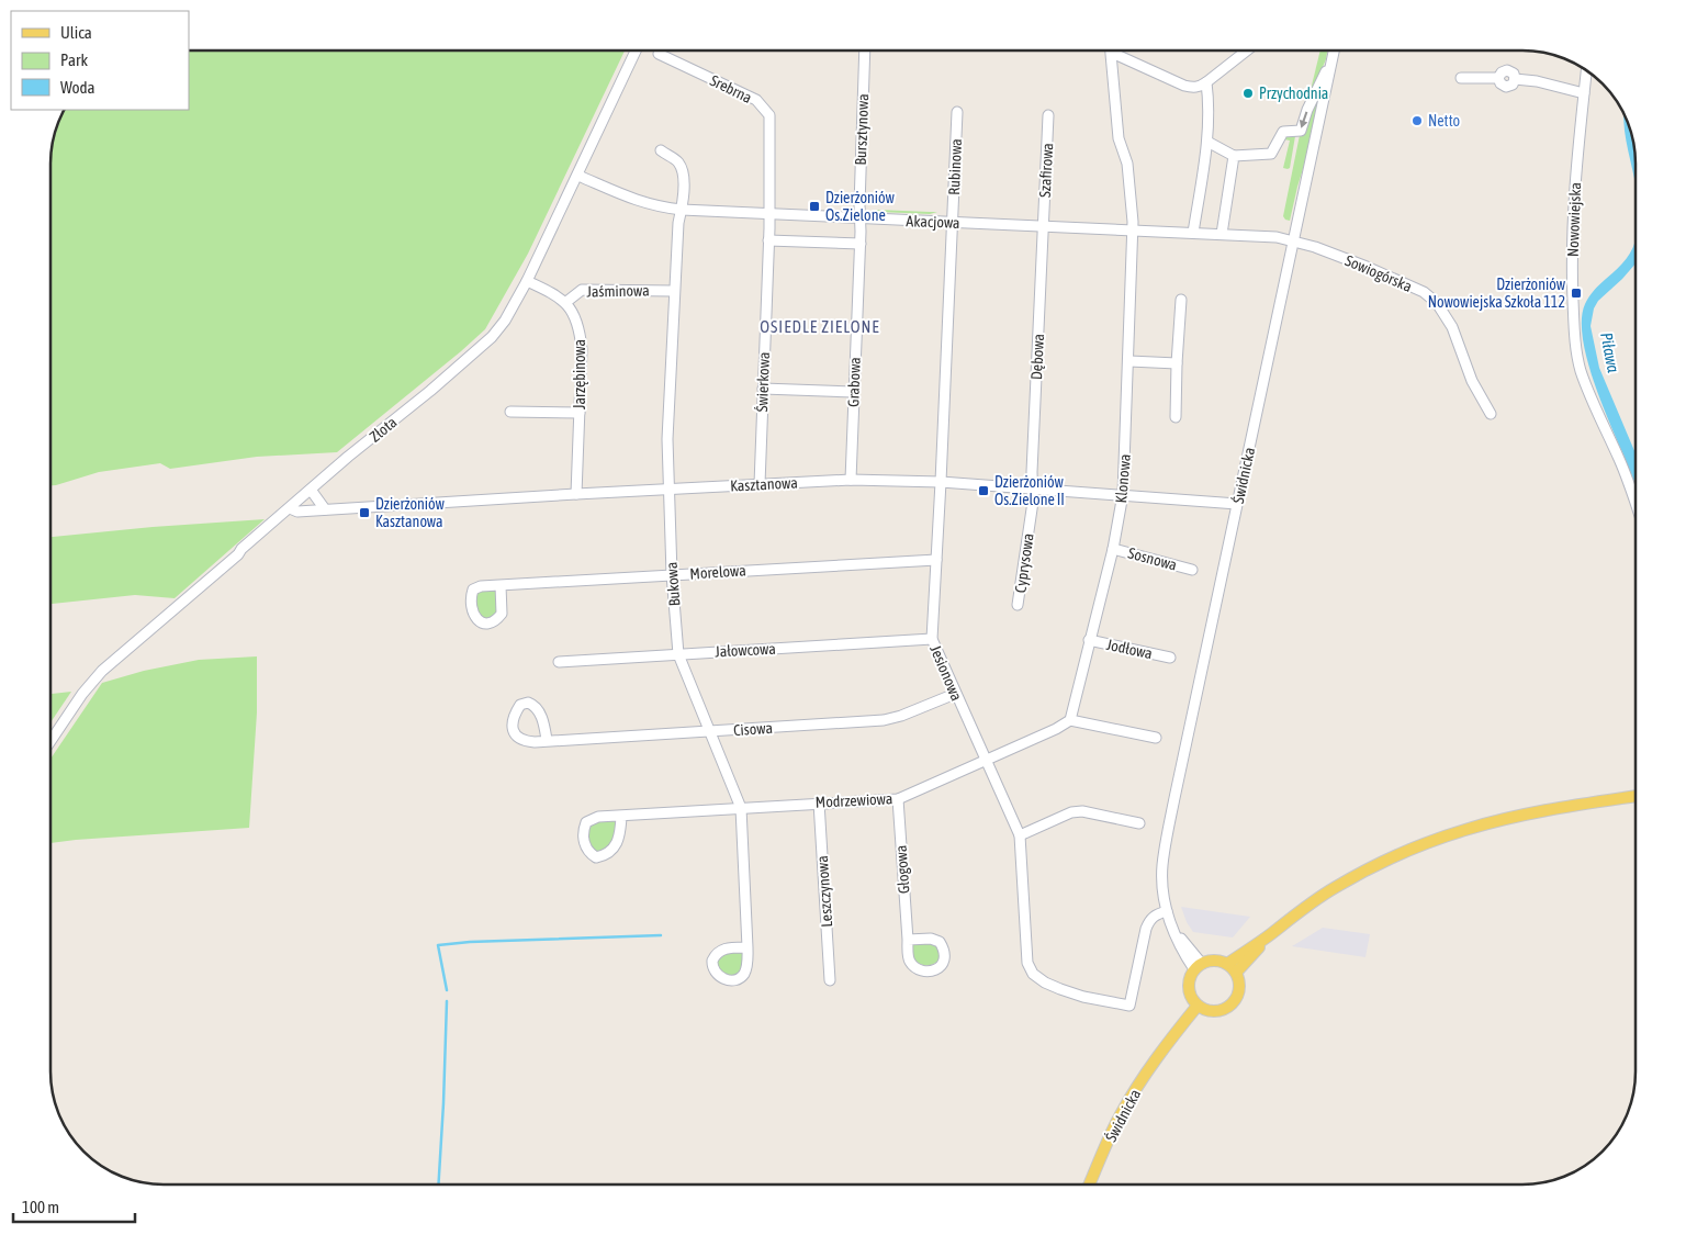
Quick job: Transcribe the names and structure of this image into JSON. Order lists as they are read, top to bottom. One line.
{"streets":{"main road":["Świdnicka"],"street":["Srebrna","Bursztynowa","Rubinowa","Szafirowa","Nowowiejska","Akacjowa","Sowiogórska","Jaśminowa","Dębowa","Jarzębinowa","Świerkowa","Grabowa","Złota","Klonowa","Kasztanowa","Sosnowa","Cyprysowa","Morelowa","Bukowa","Jodłowa","Jałowcowa","Jesionowa","Cisowa","Modrzewiowa","Głogowa","Leszczynowa"]},"crossings":[["Srebrna","Akacjowa"],["Srebrna","Świerkowa"],["Bursztynowa","Akacjowa"],["Bursztynowa","Grabowa"],["Rubinowa","Akacjowa"],["Rubinowa","Jesionowa"],["Szafirowa","Akacjowa"],["Szafirowa","Dębowa"],["Akacjowa","Sowiogórska"],["Akacjowa","Dębowa"],["Akacjowa","Świerkowa"],["Akacjowa","Grabowa"],["Akacjowa","Złota"],["Akacjowa","Świdnicka"],["Akacjowa","Klonowa"],["Akacjowa","Bukowa"],["Akacjowa","Jesionowa"],["Sowiogórska","Świdnicka"],["Jaśminowa","Jarzębinowa"],["Jaśminowa","Bukowa"],["Dębowa","Kasztanowa"],["Dębowa","Cyprysowa"],["Jarzębinowa","Kasztanowa"],["Świerkowa","Kasztanowa"],["Grabowa","Kasztanowa"],["Złota","Kasztanowa"],["Świdnicka","Kasztanowa"],["Świdnicka","Jesionowa"],["Klonowa","Kasztanowa"],["Klonowa","Sosnowa"],["Klonowa","Jodłowa"],["Klonowa","Modrzewiowa"],["Kasztanowa","Cyprysowa"],["Kasztanowa","Bukowa"],["Kasztanowa","Jesionowa"],["Morelowa","Bukowa"],["Morelowa","Jesionowa"],["Bukowa","Jałowcowa"],["Bukowa","Cisowa"],["Bukowa","Modrzewiowa"],["Jałowcowa","Jesionowa"],["Jesionowa","Cisowa"],["Jesionowa","Modrzewiowa"],["Modrzewiowa","Głogowa"],["Modrzewiowa","Leszczynowa"]],"districts":["OSIEDLE ZIELONE"],"water":["Piława"],"places":{"other":["Przychodnia","Netto"],"transit":["Dzierżoniów Os.Zielone","Dzierżoniów Nowowiejska Szkoła 112","Dzierżoniów Os.Zielone II","Dzierżoniów Kasztanowa"]},"legend":["Ulica","Park","Woda"],"scale_bar":"100 m"}
